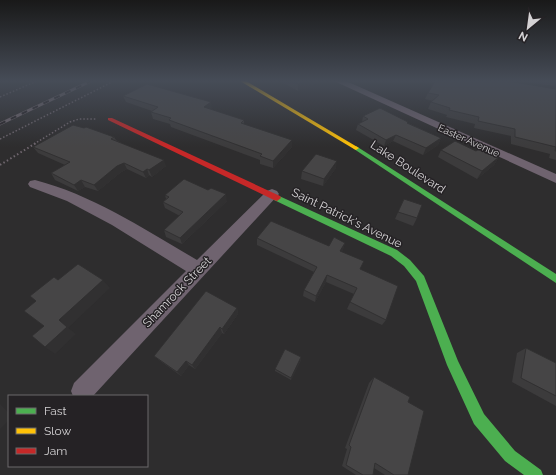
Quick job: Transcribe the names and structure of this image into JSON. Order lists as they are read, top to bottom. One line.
{"streets":{"street":["Easter Avenue","Lake Boulevard","Saint Patrick's Avenue","Shamrock Street"]},"crossings":[["Saint Patrick's Avenue","Shamrock Street"]],"legend":["Fast","Slow","Jam"],"north":"bottom left"}
